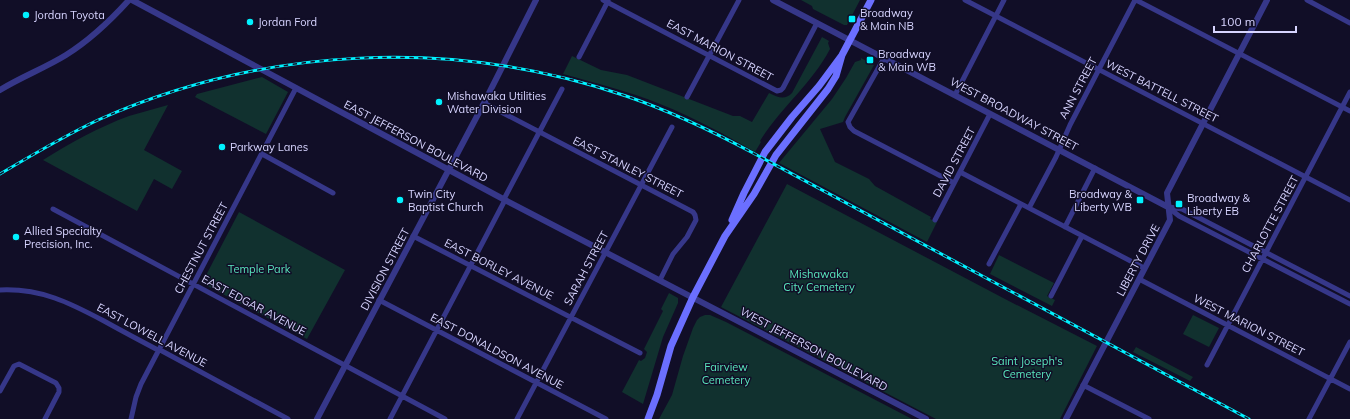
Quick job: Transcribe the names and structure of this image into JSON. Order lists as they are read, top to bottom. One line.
{"streets":{"street":["EAST MARION STREET","ANN STREET","WEST BATTELL STREET","WEST BROADWAY STREET","EAST JEFFERSON BOULEVARD","DAVID STREET","EAST STANLEY STREET","CHARLOTTE STREET","CHESTNUT STREET","LIBERTY DRIVE","SARAH STREET","DIVISION STREET","EAST BORLEY AVENUE","EAST EDGAR AVENUE","WEST MARION STREET","EAST LOWELL AVENUE","WEST JEFFERSON BOULEVARD","EAST DONALDSON AVENUE"]},"crossings":[["EAST MARION STREET","WEST BROADWAY STREET"],["ANN STREET","WEST BATTELL STREET"],["ANN STREET","WEST BROADWAY STREET"],["WEST BATTELL STREET","CHARLOTTE STREET"],["WEST BATTELL STREET","LIBERTY DRIVE"],["WEST BROADWAY STREET","DAVID STREET"],["WEST BROADWAY STREET","CHARLOTTE STREET"],["WEST BROADWAY STREET","LIBERTY DRIVE"],["EAST JEFFERSON BOULEVARD","EAST STANLEY STREET"],["EAST JEFFERSON BOULEVARD","CHESTNUT STREET"],["EAST JEFFERSON BOULEVARD","SARAH STREET"],["EAST JEFFERSON BOULEVARD","DIVISION STREET"],["EAST JEFFERSON BOULEVARD","WEST JEFFERSON BOULEVARD"],["EAST STANLEY STREET","SARAH STREET"],["EAST STANLEY STREET","DIVISION STREET"],["CHARLOTTE STREET","WEST MARION STREET"],["CHESTNUT STREET","EAST EDGAR AVENUE"],["CHESTNUT STREET","EAST LOWELL AVENUE"],["LIBERTY DRIVE","WEST MARION STREET"],["SARAH STREET","EAST BORLEY AVENUE"],["SARAH STREET","EAST DONALDSON AVENUE"],["DIVISION STREET","EAST BORLEY AVENUE"],["DIVISION STREET","EAST EDGAR AVENUE"],["DIVISION STREET","EAST DONALDSON AVENUE"]],"parks":["Temple Park","Mishawaka City Cemetery","Saint Joseph's Cemetery","Fairview Cemetery"],"places":{"other":["Jordan Toyota","Jordan Ford","Mishawaka Utilities Water Division","Parkway Lanes","Twin City Baptist Church","Allied Specialty Precision, Inc."],"transit":["Broadway & Main NB","Broadway & Main WB","Broadway & Liberty WB","Broadway & Liberty EB"]},"scale_bar":"100 m"}
